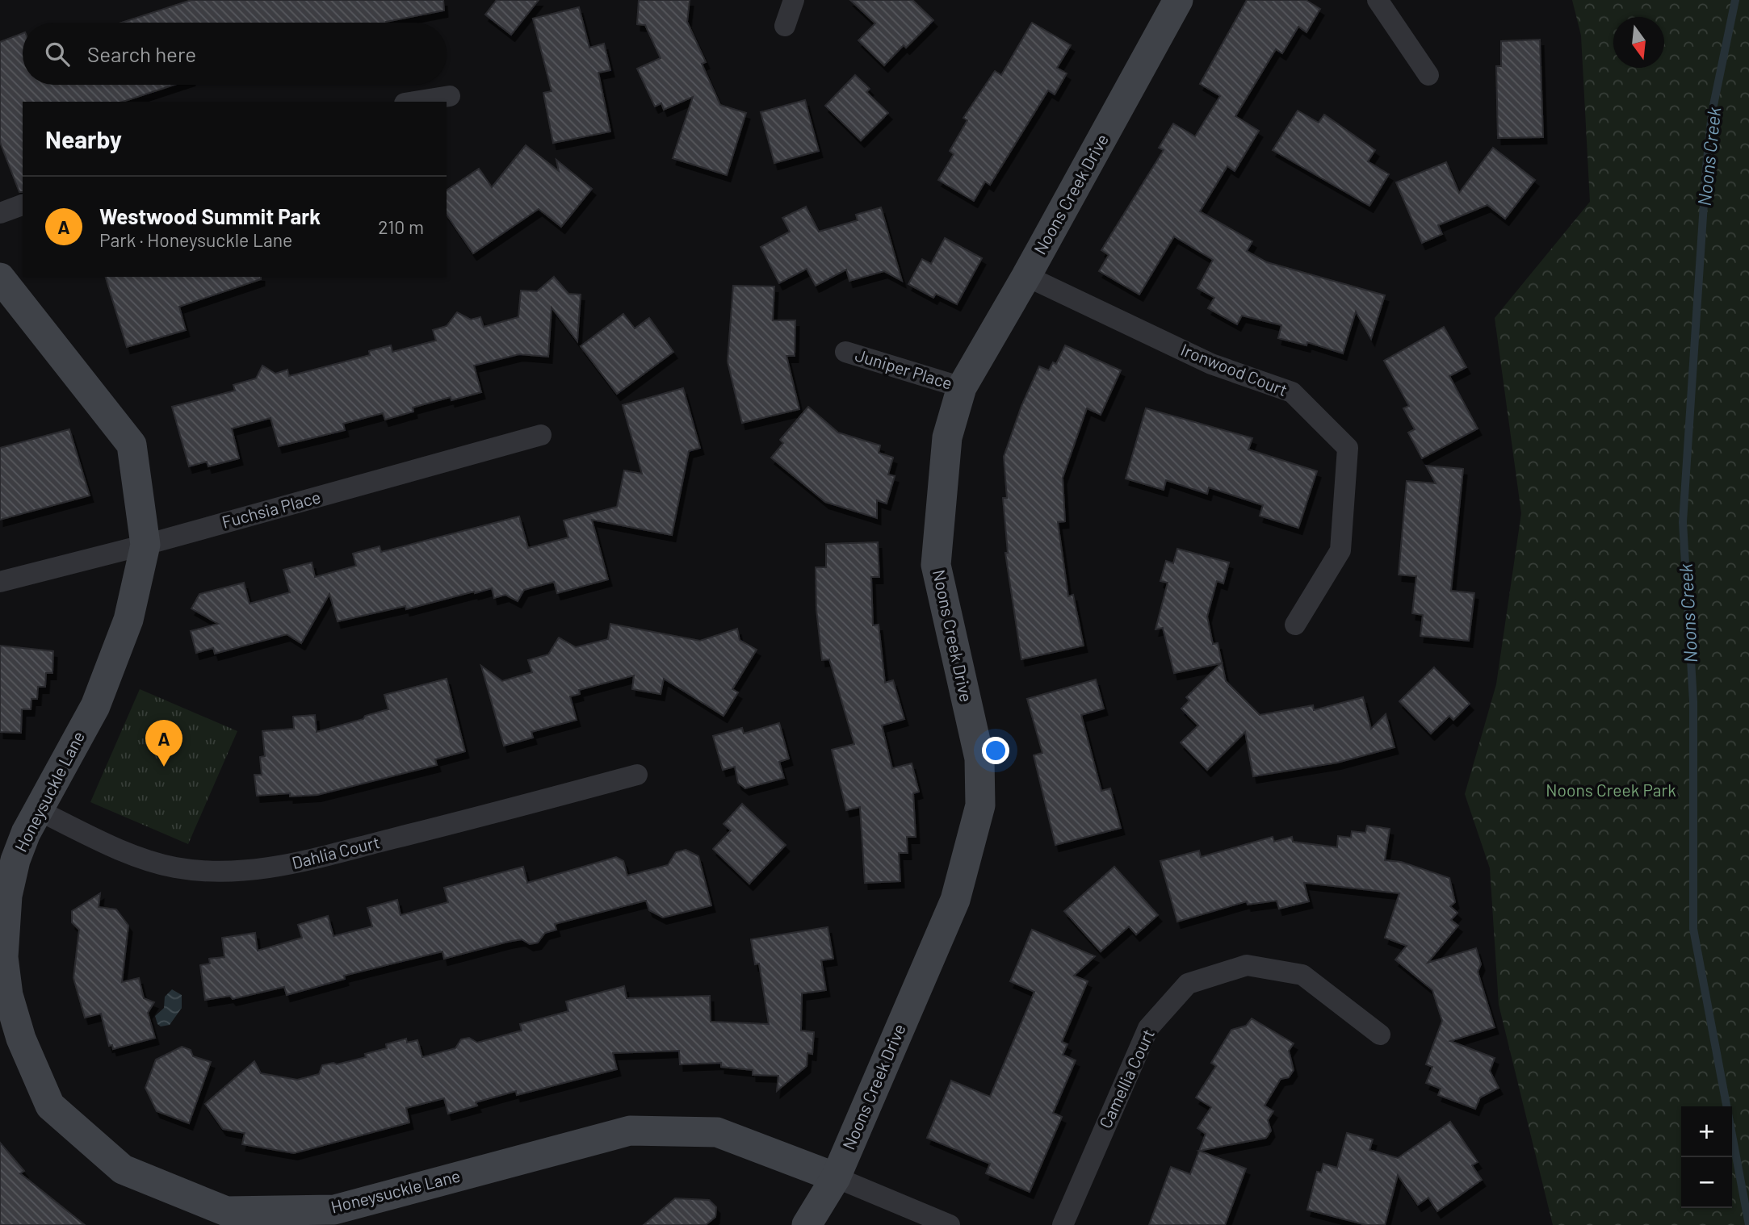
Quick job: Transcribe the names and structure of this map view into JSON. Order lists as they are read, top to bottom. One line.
{"streets":{"street":["Noons Creek Drive","Juniper Place","Ironwood Court","Fuchsia Place","Honeysuckle Lane","Dahlia Court","Camellia Court"]},"crossings":[["Noons Creek Drive","Juniper Place"],["Noons Creek Drive","Ironwood Court"],["Noons Creek Drive","Honeysuckle Lane"],["Fuchsia Place","Honeysuckle Lane"],["Honeysuckle Lane","Dahlia Court"]],"water":["Noons Creek"],"parks":["Noons Creek Park"],"north":"bottom","page":{"search":"Search here","heading":"Nearby","list":[{"mark":"A","name":"Westwood Summit Park","note":"Park · Honeysuckle Lane","value":"210 m"}],"pins":"A","map_buttons":["+","−"]}}
